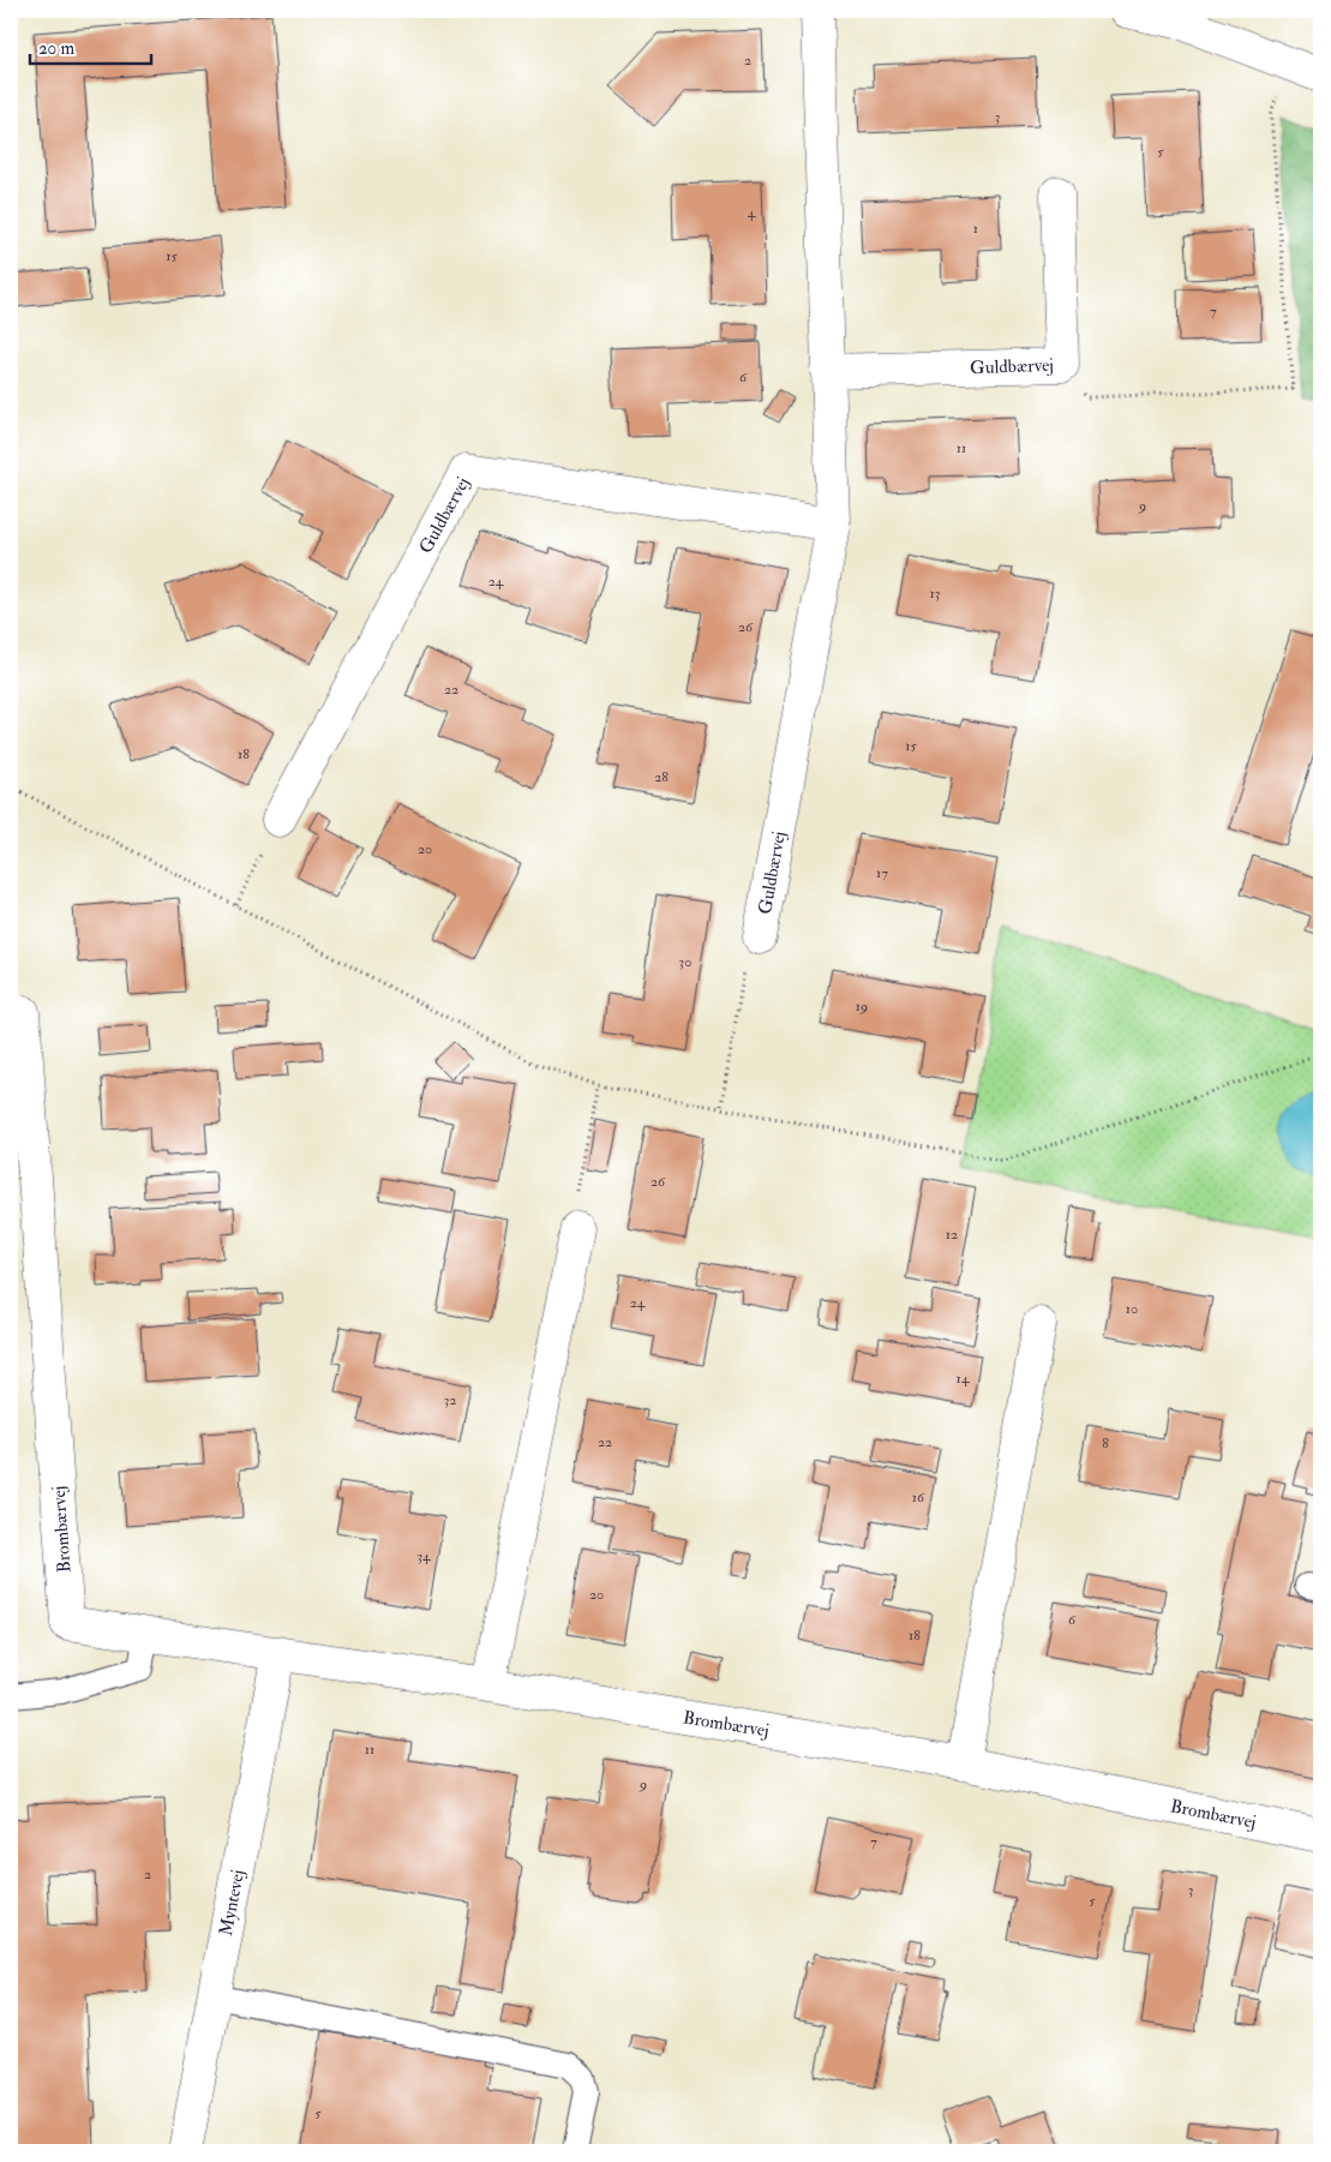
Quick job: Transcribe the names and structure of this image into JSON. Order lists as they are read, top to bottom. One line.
{"streets":{"street":["Guldbærvej","Brombærvej","Myntevej"]},"crossings":[["Brombærvej","Myntevej"]],"house_numbers":["2","3","5","4","1","15","7","6","11","9","24","13","26","22","15","18","28","20","17","30","19","26","12","24","10","14","32","22","8","16","34","20","6","18","11","9","7","2","3","5","5"],"scale_bar":"20 m"}
